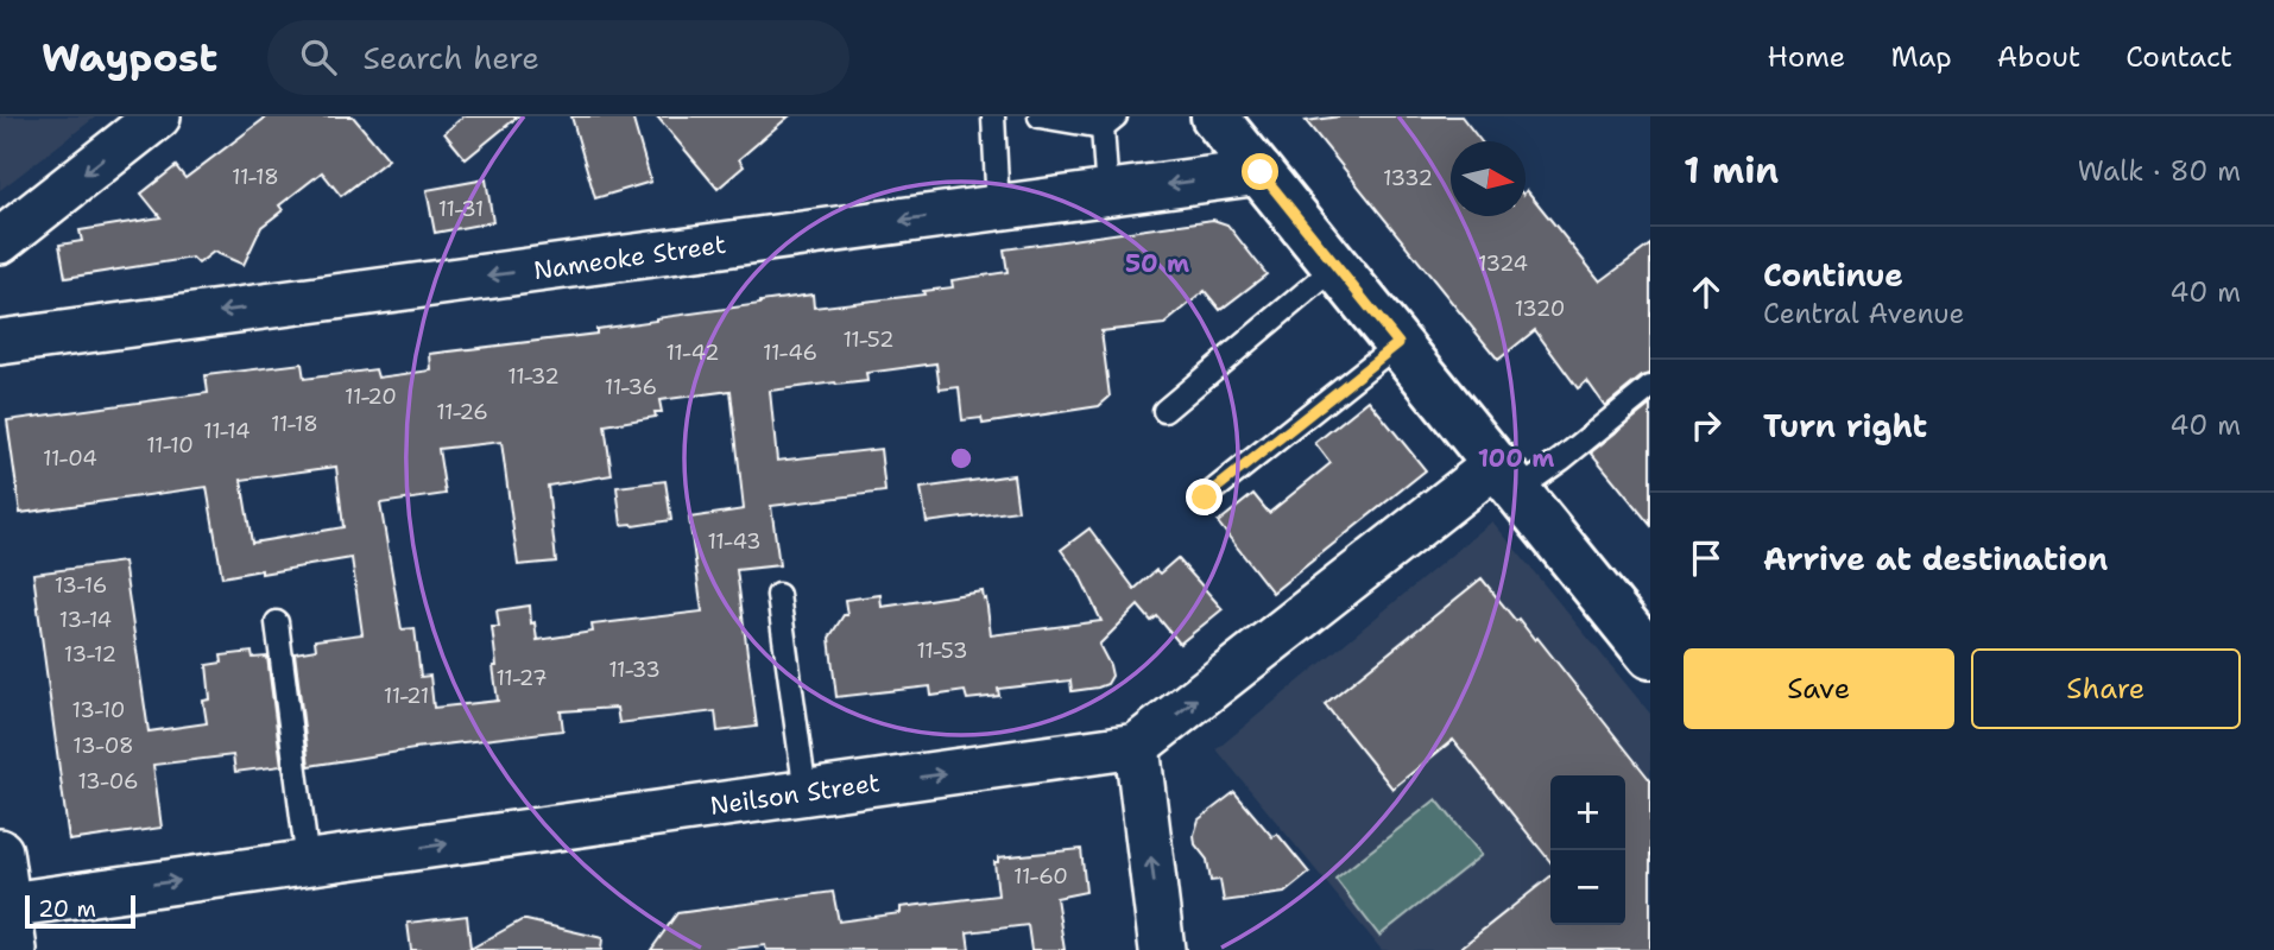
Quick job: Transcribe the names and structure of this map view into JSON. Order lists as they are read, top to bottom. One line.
{"streets":{"street":["Nameoke Street","Neilson Street"]},"one_way":["Nameoke Street","Neilson Street"],"house_numbers":["11-18","1332","11-31","1324","1320","11-52","11-42","11-46","11-32","11-36","11-20","11-26","11-18","11-14","11-10","11-04","11-43","13-16","13-14","11-53","13-12","11-33","11-27","11-21","13-10","13-08","13-06","11-60"],"scale_bar":"20 m","north":"right","page":{"header":"Waypost","search":"Search here","nav":["Home","Map","About","Contact"],"heading":["1 min","Walk · 80 m"],"list":[["Continue","Central Avenue","40 m"],["Turn right","40 m"],"Arrive at destination"],"buttons":["Save","Share"],"map_buttons":["+","−"],"scale":"20 m"},"rings":["50 m","100 m"]}
